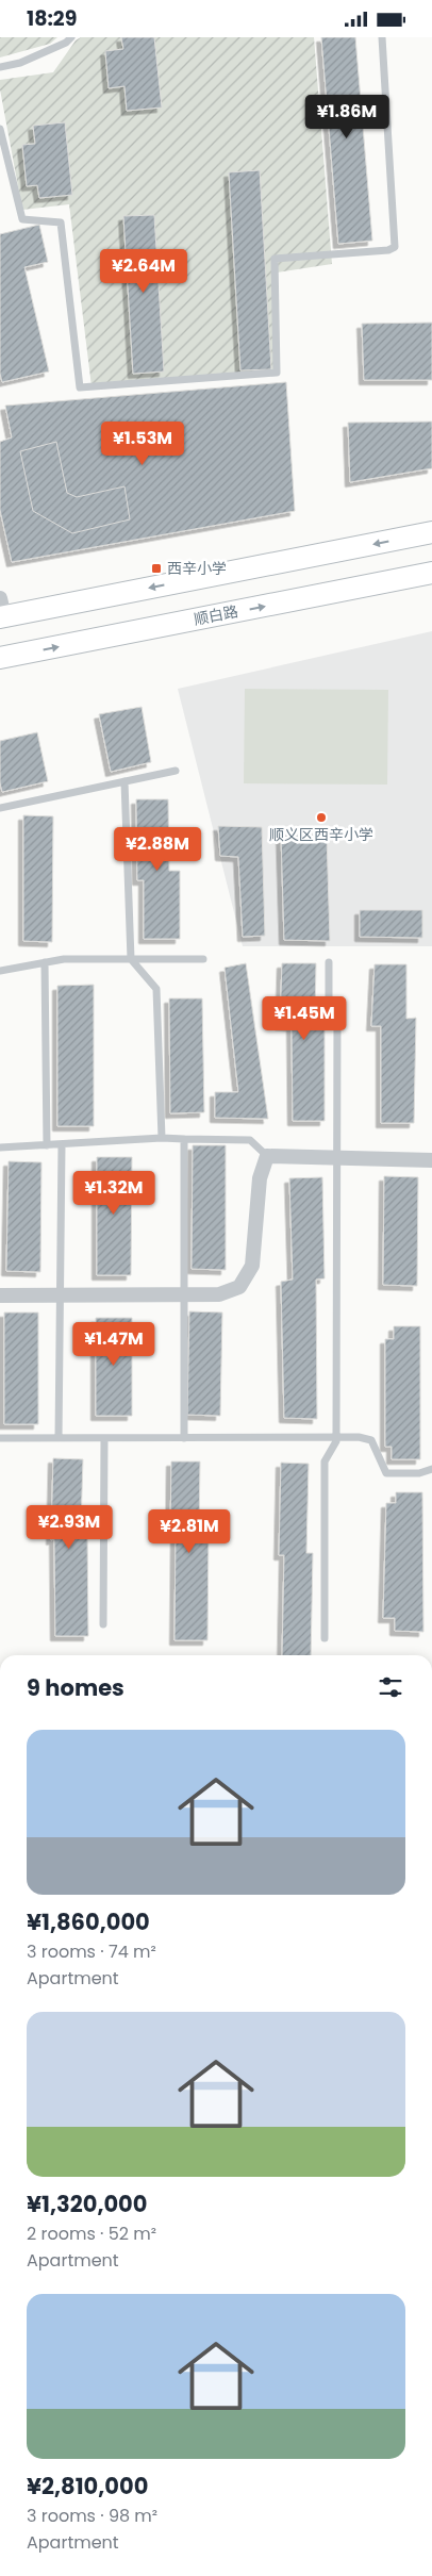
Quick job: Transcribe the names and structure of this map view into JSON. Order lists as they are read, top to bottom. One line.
{"streets":{"main road":["顺白路"]},"places":{"transit":["西辛小学"],"other":["顺义区西辛小学"]},"page":{"status":"18:29","price":["¥1.86M","¥2.64M","¥1.53M","¥2.88M","¥1.45M","¥1.32M","¥1.47M","¥2.93M","¥2.81M"],"heading":"9 homes","list":[{"name":"¥1,860,000","note":"3 rooms · 74 m² · Apartment"},{"name":"¥1,320,000","note":"2 rooms · 52 m² · Apartment"},{"name":"¥2,810,000","note":"3 rooms · 98 m² · Apartment"}]}}
